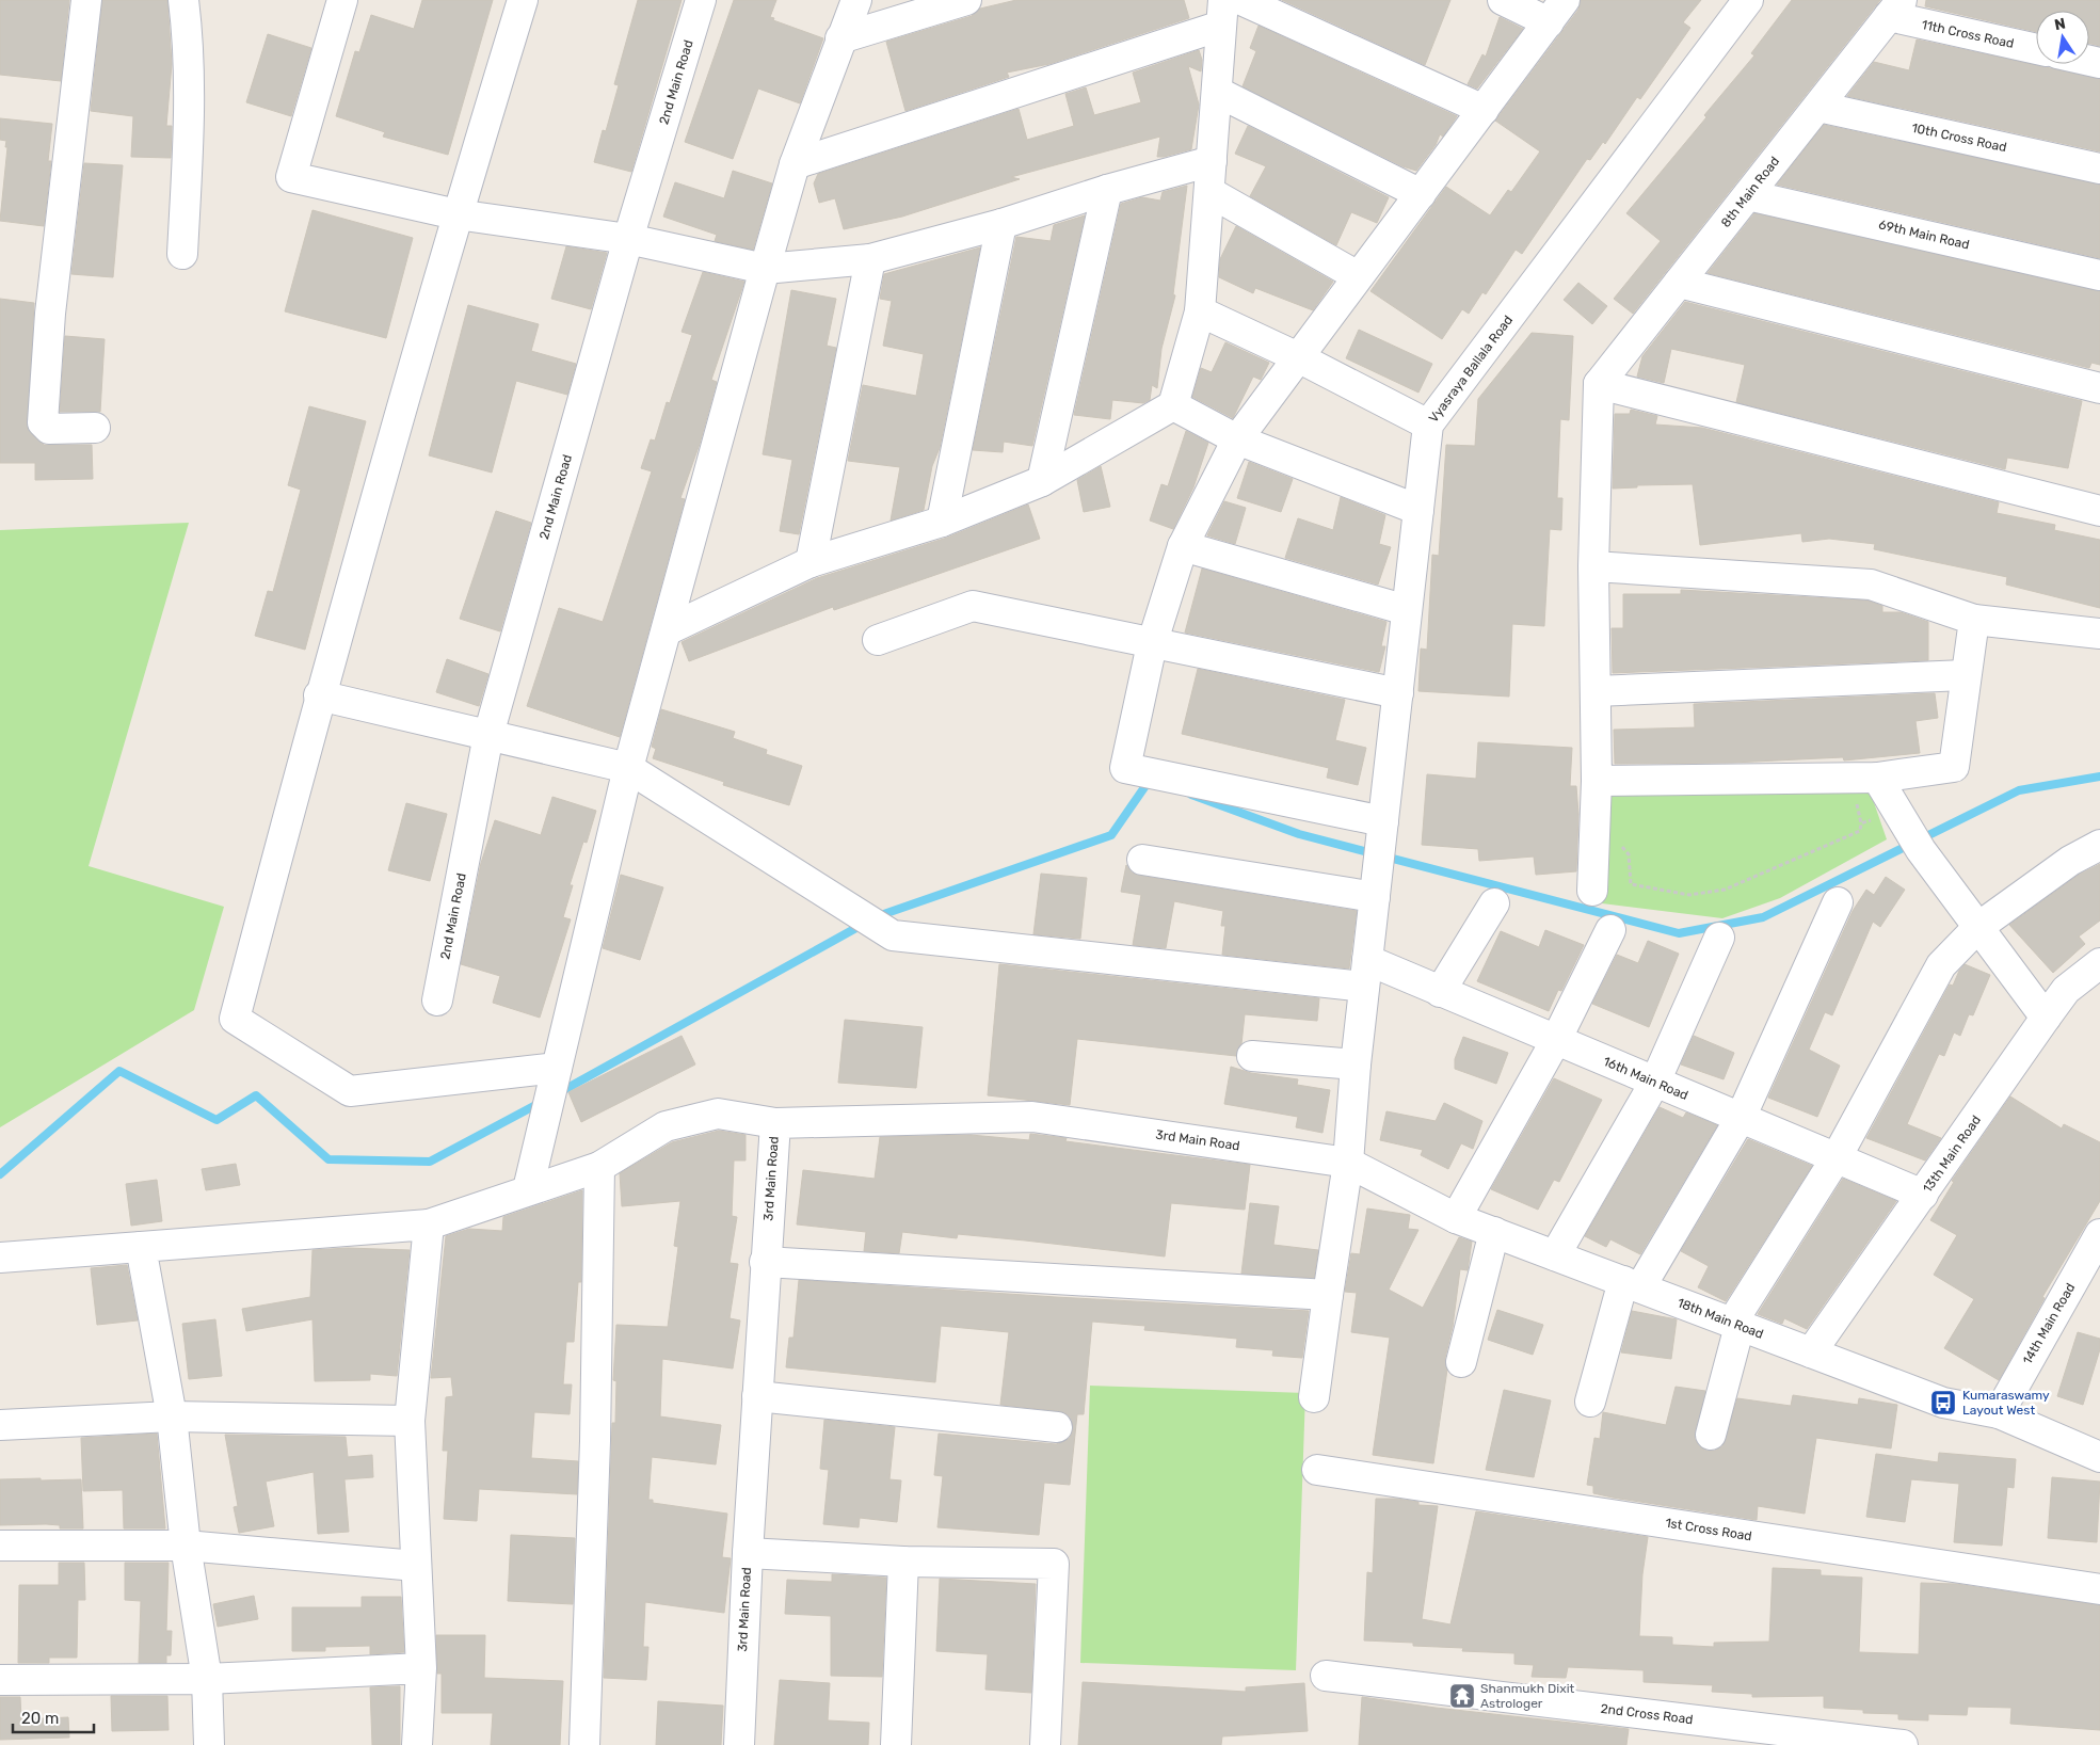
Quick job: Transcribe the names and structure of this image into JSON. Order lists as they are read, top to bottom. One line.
{"streets":{"street":["11th Cross Road","2nd Main Road","10th Cross Road","8th Main Road","69th Main Road","Vyasraya Ballala Road","16th Main Road","3rd Main Road","13th Main Road","18th Main Road","14th Main Road","1st Cross Road","2nd Cross Road"]},"crossings":[["11th Cross Road","8th Main Road"],["10th Cross Road","8th Main Road"],["8th Main Road","69th Main Road"],["Vyasraya Ballala Road","16th Main Road"],["Vyasraya Ballala Road","3rd Main Road"],["Vyasraya Ballala Road","18th Main Road"],["16th Main Road","13th Main Road"],["3rd Main Road","18th Main Road"],["13th Main Road","18th Main Road"],["18th Main Road","14th Main Road"]],"places":{"bus stop":["Kumaraswamy Layout West"],"temple":["Shanmukh Dixit Astrologer"]},"scale_bar":"20 m","north":"top"}
